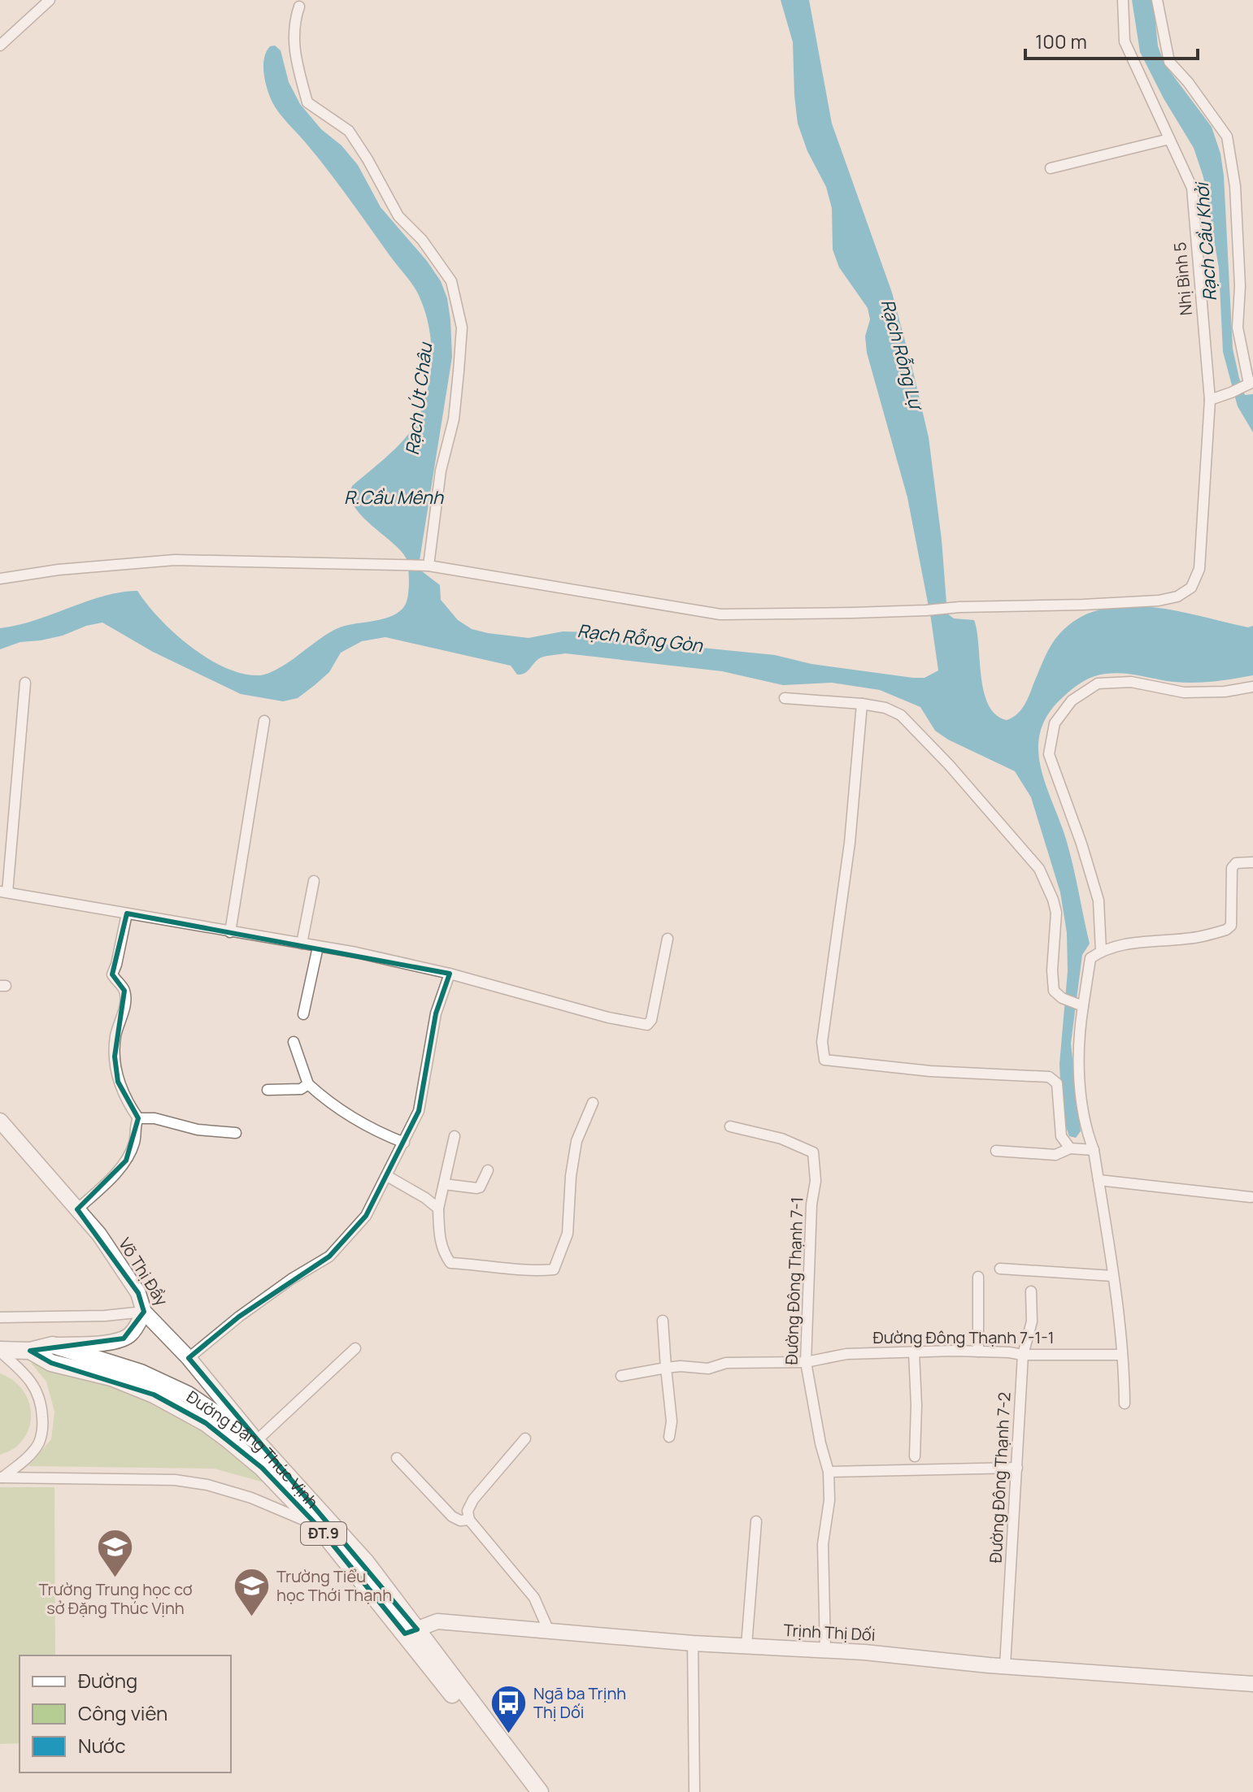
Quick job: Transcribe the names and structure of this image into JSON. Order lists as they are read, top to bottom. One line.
{"streets":{"main road":["Đường Đặng Thúc Vịnh","ĐT.9"],"street":["Nhị Bình 5","Võ Thị Đầy","Đường Đông Thạnh 7-1","Đường Đông Thạnh 7-1-1","Đường Đông Thạnh 7-2","Trịnh Thị Dối"]},"crossings":[["Võ Thị Đầy","Đường Đặng Thúc Vịnh"],["Đường Đông Thạnh 7-1","Đường Đông Thạnh 7-1-1"],["Đường Đông Thạnh 7-1","Trịnh Thị Dối"],["Đường Đông Thạnh 7-1-1","Đường Đông Thạnh 7-2"],["Đường Đặng Thúc Vịnh","Trịnh Thị Dối"],["Đường Đông Thạnh 7-2","Trịnh Thị Dối"]],"water":["Rạch Cầu Khởi","Rạch Rỗng Lự","Rạch Út Châu","R.Cầu Mênh","Rạch Rỗng Gòn"],"places":{"school or university":["Trường Trung học cơ sở Đặng Thúc Vịnh","Trường Tiểu học Thới Thạnh"],"bus stop":["Ngã ba Trịnh Thị Dối"]},"legend":["Đường","Công viên","Nước"],"scale_bar":"100 m"}
